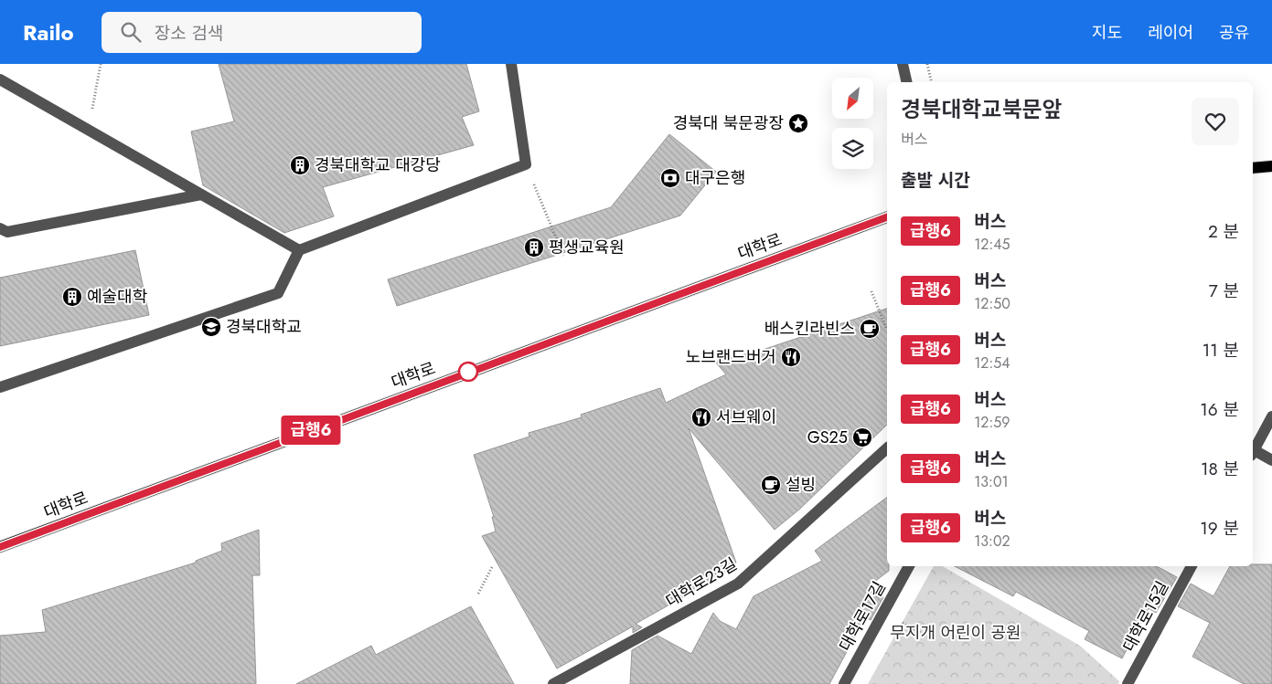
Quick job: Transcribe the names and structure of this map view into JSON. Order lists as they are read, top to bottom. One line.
{"streets":{"main road":["대학로"],"street":["대학로23길","대학로17길","대학로15길"]},"parks":["무지개 어린이 공원"],"places":{"place":["경북대 북문광장"],"building":["경북대학교 대강당","평생교육원","예술대학"],"bank":["대구은행"],"school or university":["경북대학교"],"cafe":["배스킨라빈스","설빙"],"restaurant":["노브랜드버거","서브웨이"],"supermarket":["GS25"]},"lines":["bus line 급행6"],"north":"bottom left","page":{"header":"Railo","search":"장소 검색","nav":["지도","레이어","공유"],"on_map":"급행6","heading":[["경북대학교북문앞","버스"],"출발 시간"],"list":[{"mark":"급행6","name":"버스","note":"12:45","value":"2 분"},{"mark":"급행6","name":"버스","note":"12:50","value":"7 분"},{"mark":"급행6","name":"버스","note":"12:54","value":"11 분"},{"mark":"급행6","name":"버스","note":"12:59","value":"16 분"},{"mark":"급행6","name":"버스","note":"13:01","value":"18 분"},{"mark":"급행6","name":"버스","note":"13:02","value":"19 분"}]}}
